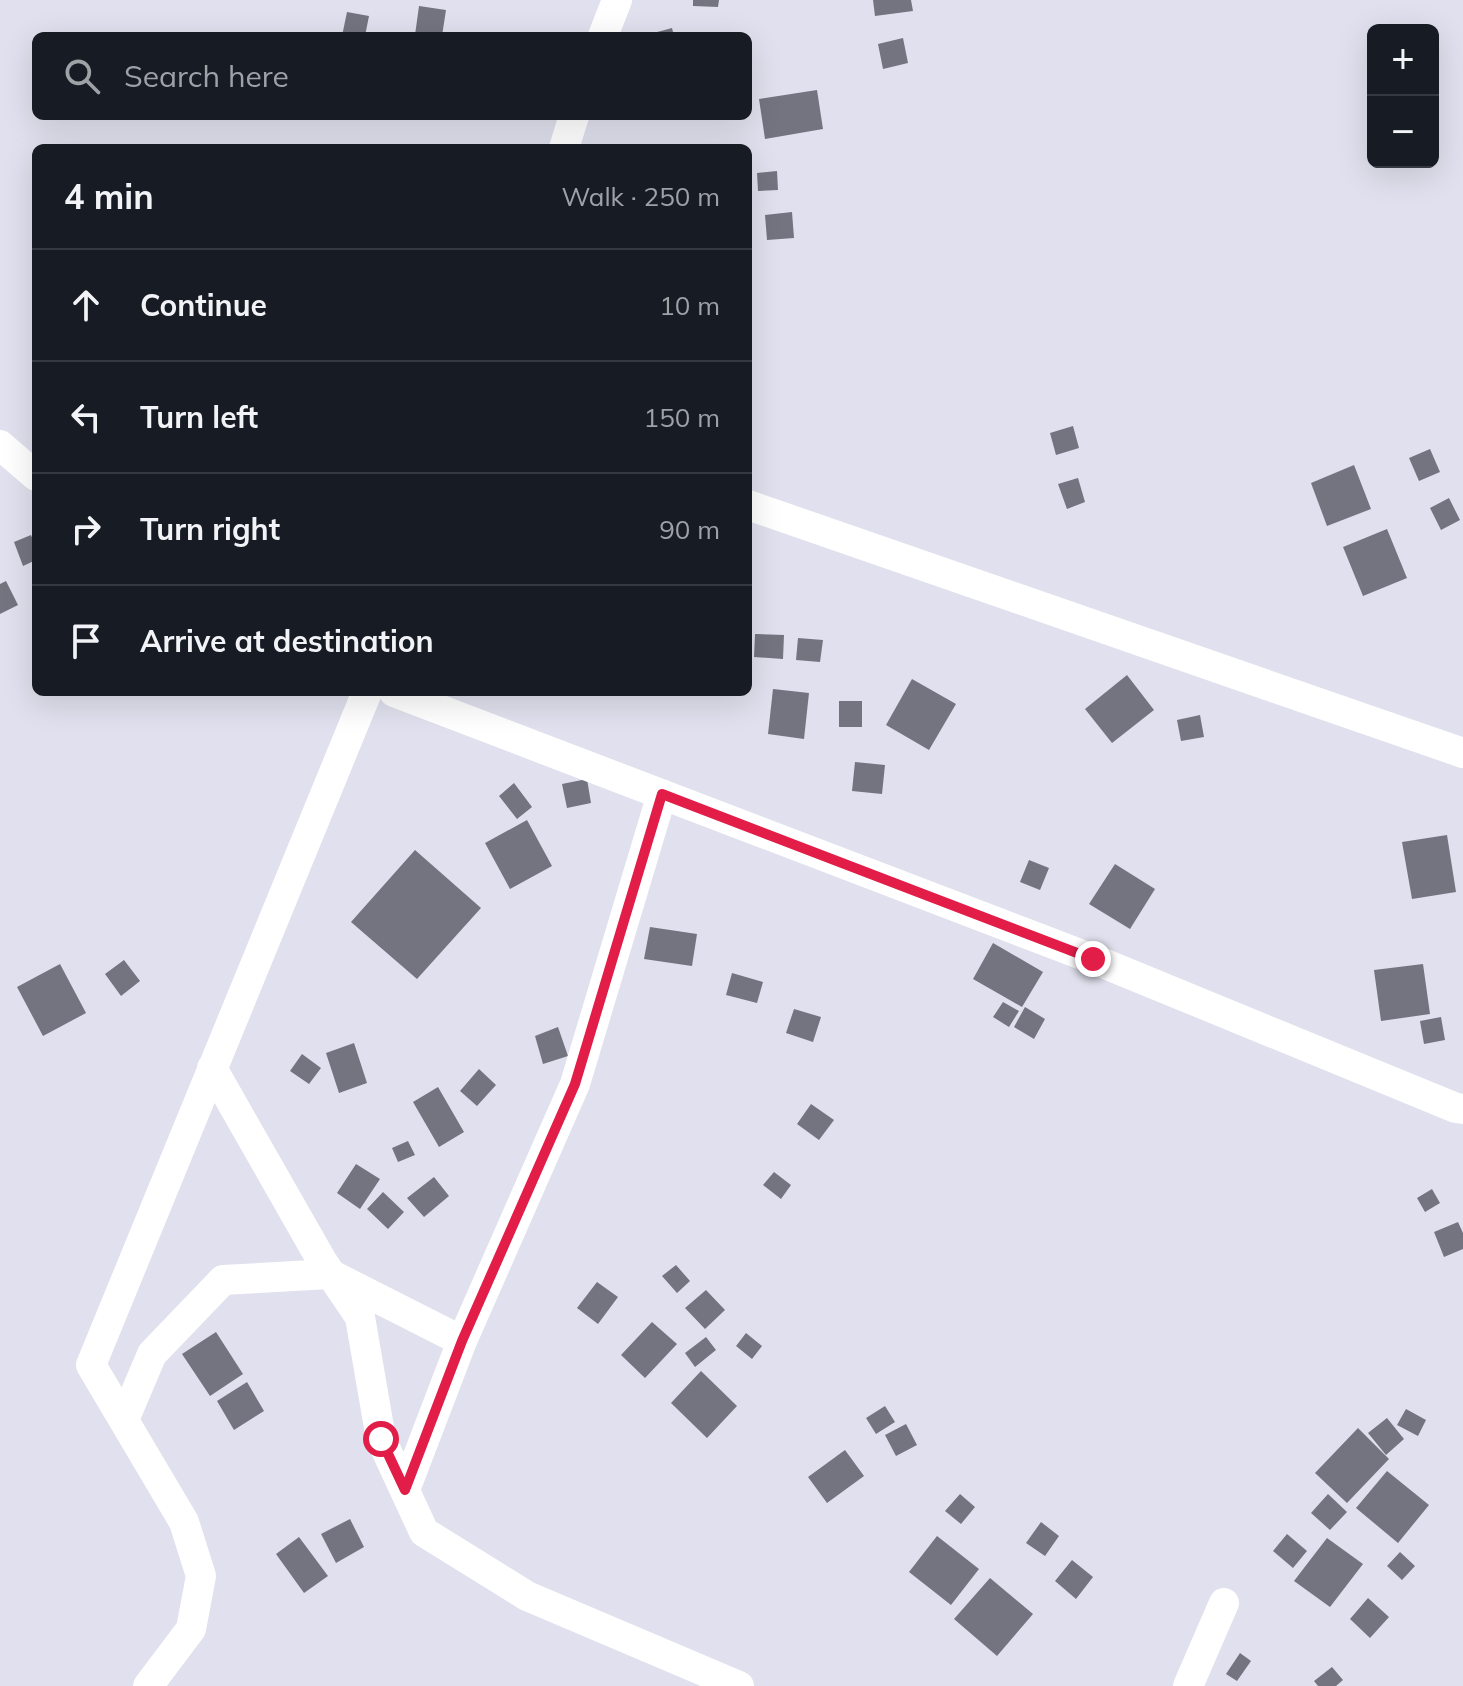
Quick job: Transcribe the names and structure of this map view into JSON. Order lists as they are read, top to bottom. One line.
{"page":{"map_buttons":["+","−"],"search":"Search here","heading":["4 min","Walk · 250 m"],"list":[["Continue","10 m"],["Turn left","150 m"],["Turn right","90 m"],"Arrive at destination"]}}
